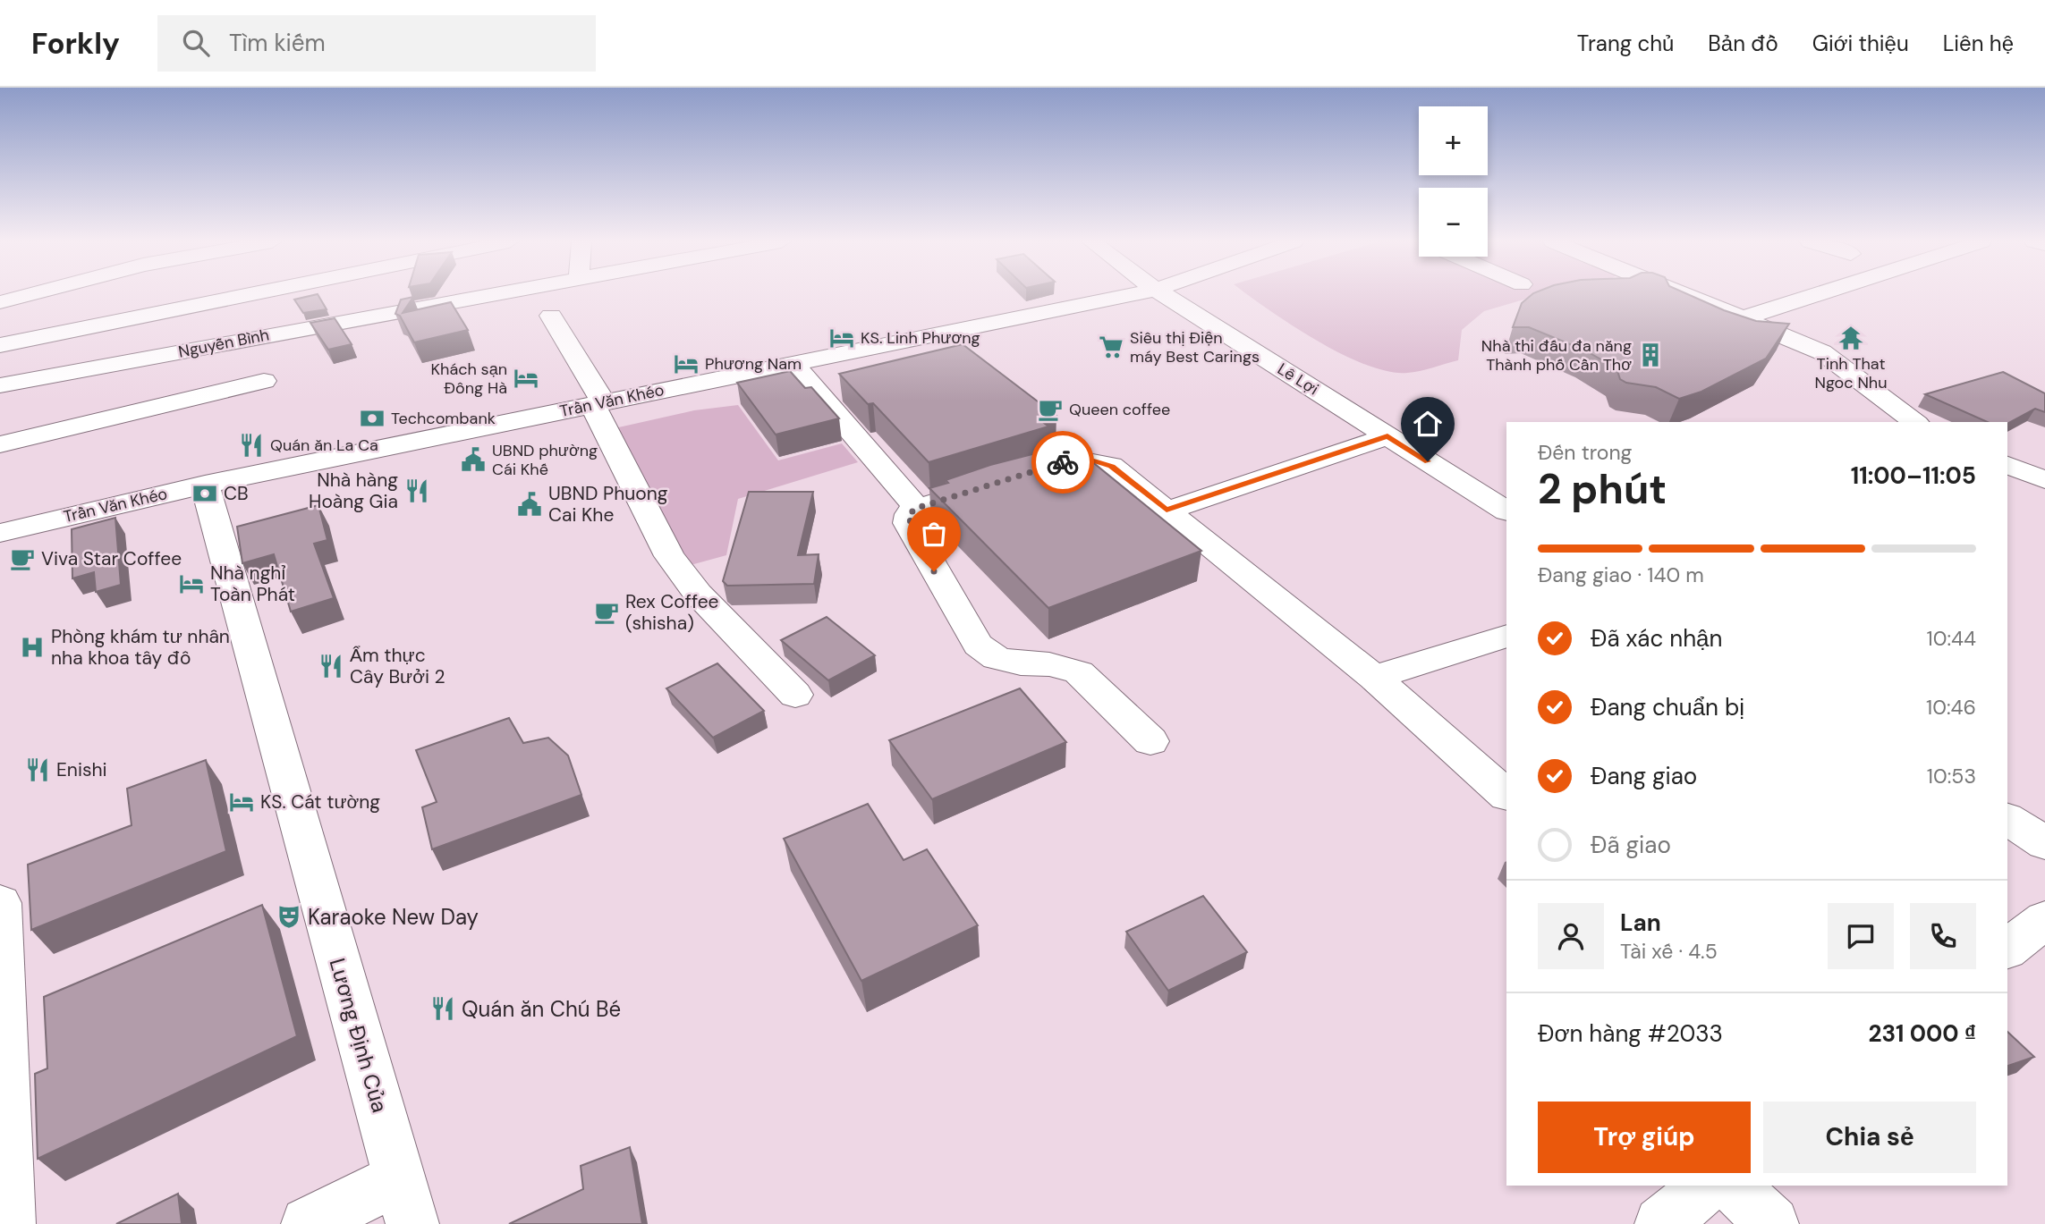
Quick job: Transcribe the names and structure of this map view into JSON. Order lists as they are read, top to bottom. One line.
{"streets":{"street":["Nguyễn Bình","Lê Lợi","Trần Văn Khéo","Lương Định Của"]},"crossings":[["Trần Văn Khéo","Lương Định Của"]],"places":{"hotel":["KS. Linh Phương","Phương Nam","Khách sạn Đông Hà","Nhà nghỉ Toàn Phát","KS. Cát tường"],"temple":["Tinh That Ngoc Nhu"],"supermarket":["Siêu thị Điện máy Best Carings"],"building":["Nhà thi đấu đa năng Thành phố Cần Thơ"],"cafe":["Queen coffee","Viva Star Coffee","Rex Coffee (shisha)"],"bank":["Techcombank","CB"],"restaurant":["Quán ăn La Ca","Nhà hàng Hoàng Gia","Ẩm thực Cây Bưởi 2","Enishi","Quán ăn Chú Bé"],"public building":["UBND phường Cái Khế","UBND Phuong Cai Khe"],"hospital":["Phòng khám tư nhân nha khoa tây đô"],"theatre":["Karaoke New Day"]},"page":{"header":"Forkly","search":"Tìm kiếm","nav":["Trang chủ","Bản đồ","Giới thiệu","Liên hệ"],"map_buttons":["+","−"],"heading":["2 phút","Đến trong","11:00–11:05"],"panel":["Lan","Tài xế · 4.5","Đơn hàng #2033","231 000 ₫"],"bar":"Đang giao · 140 m","list":[["Đã xác nhận","10:44"],["Đang chuẩn bị","10:46"],["Đang giao","10:53"],"Đã giao"],"buttons":["Trợ giúp","Chia sẻ"]}}
